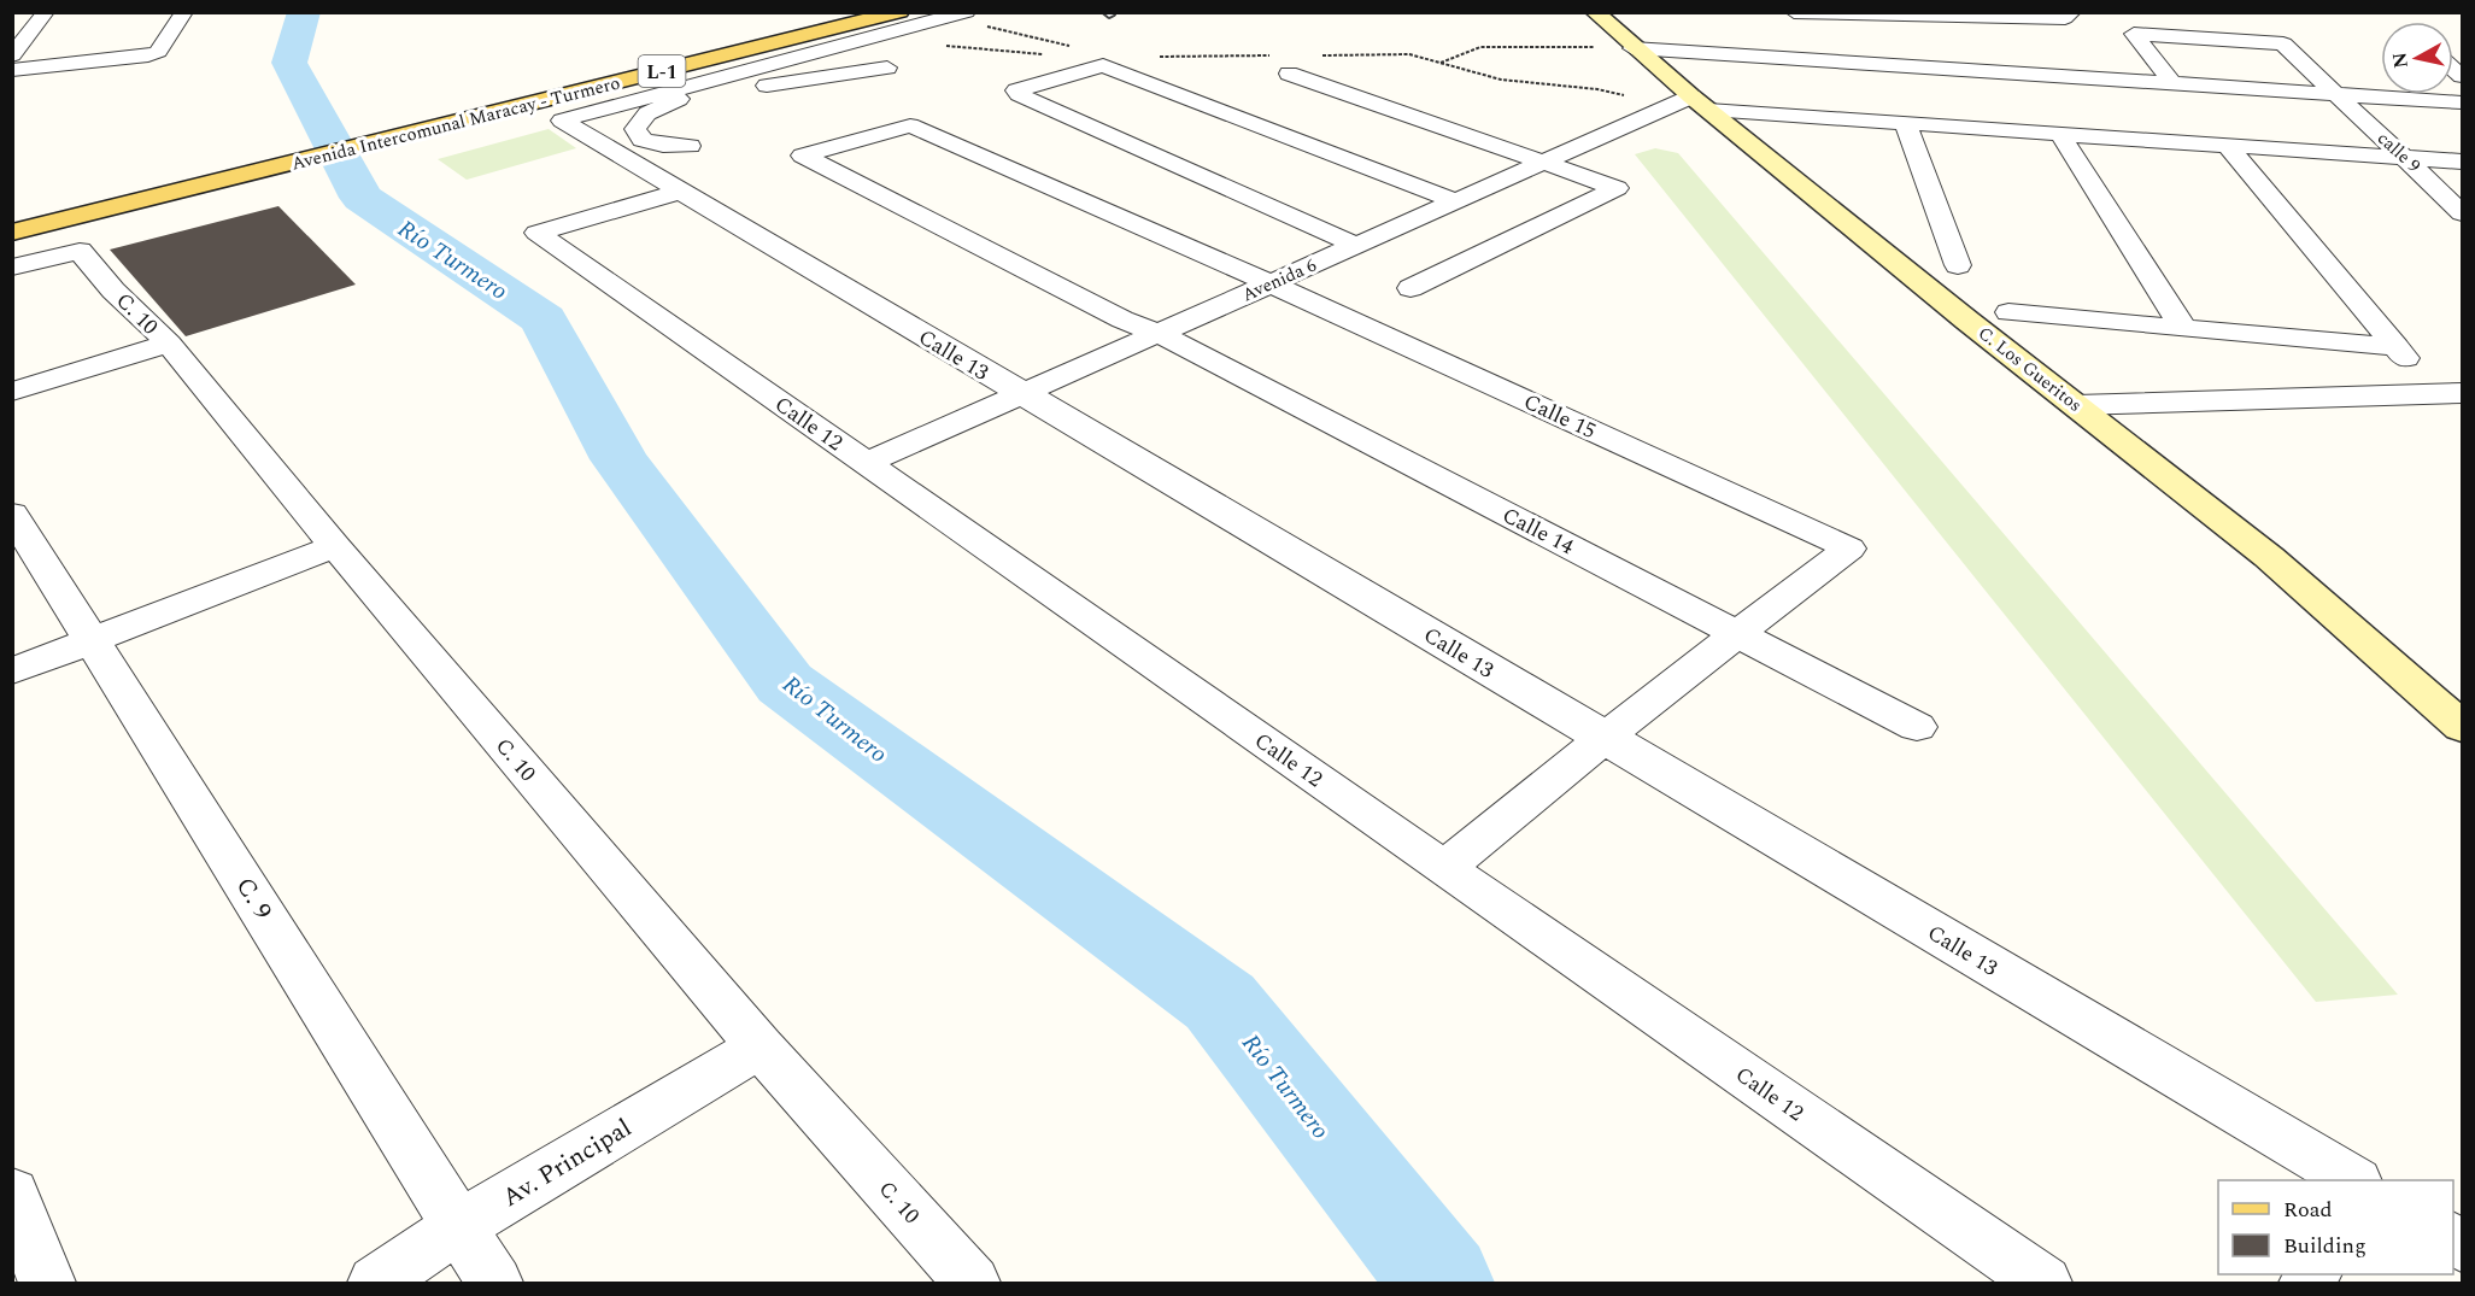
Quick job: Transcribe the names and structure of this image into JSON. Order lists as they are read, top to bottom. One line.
{"streets":{"main road":["L-1","Avenida Intercomunal Maracay - Turmero"],"street":["calle 9","Avenida 6","C. 10","Calle 13","C. Los Gueritos","Calle 15","Calle 12","Calle 14","C. 9","Av. Principal"]},"crossings":[["Avenida 6","Calle 13"],["Avenida 6","C. Los Gueritos"],["Avenida 6","Calle 15"],["Avenida 6","Calle 12"],["Avenida 6","Calle 14"],["C. 10","Av. Principal"],["Calle 13","Calle 12"],["Calle 15","Calle 14"],["C. 9","Av. Principal"]],"water":["Río Turmero"],"legend":["Road","Building"],"north":"left"}
